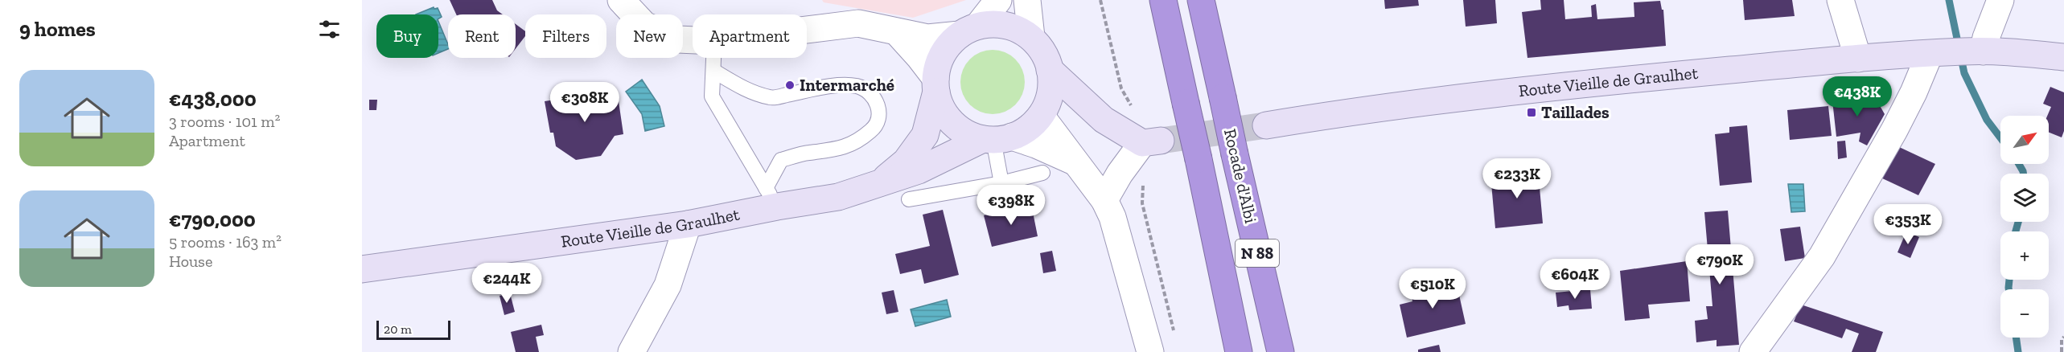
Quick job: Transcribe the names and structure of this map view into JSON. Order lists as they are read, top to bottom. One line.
{"streets":{"highway":["Rocade d'Albi","N 88"],"main road":["Route Vieille de Graulhet"]},"places":{"other":["Intermarché"],"transit":["Taillades"]},"scale_bar":"20 m","north":"top right","page":{"heading":"9 homes","chip":["Buy","Rent","Filters","New","Apartment"],"list":[{"name":"€438,000","note":"3 rooms · 101 m² · Apartment"},{"name":"€790,000","note":"5 rooms · 163 m² · House"}],"price":["€438K","€308K","€233K","€398K","€353K","€790K","€604K","€244K","€510K"],"map_buttons":["+","−"],"scale":"20 m"}}
